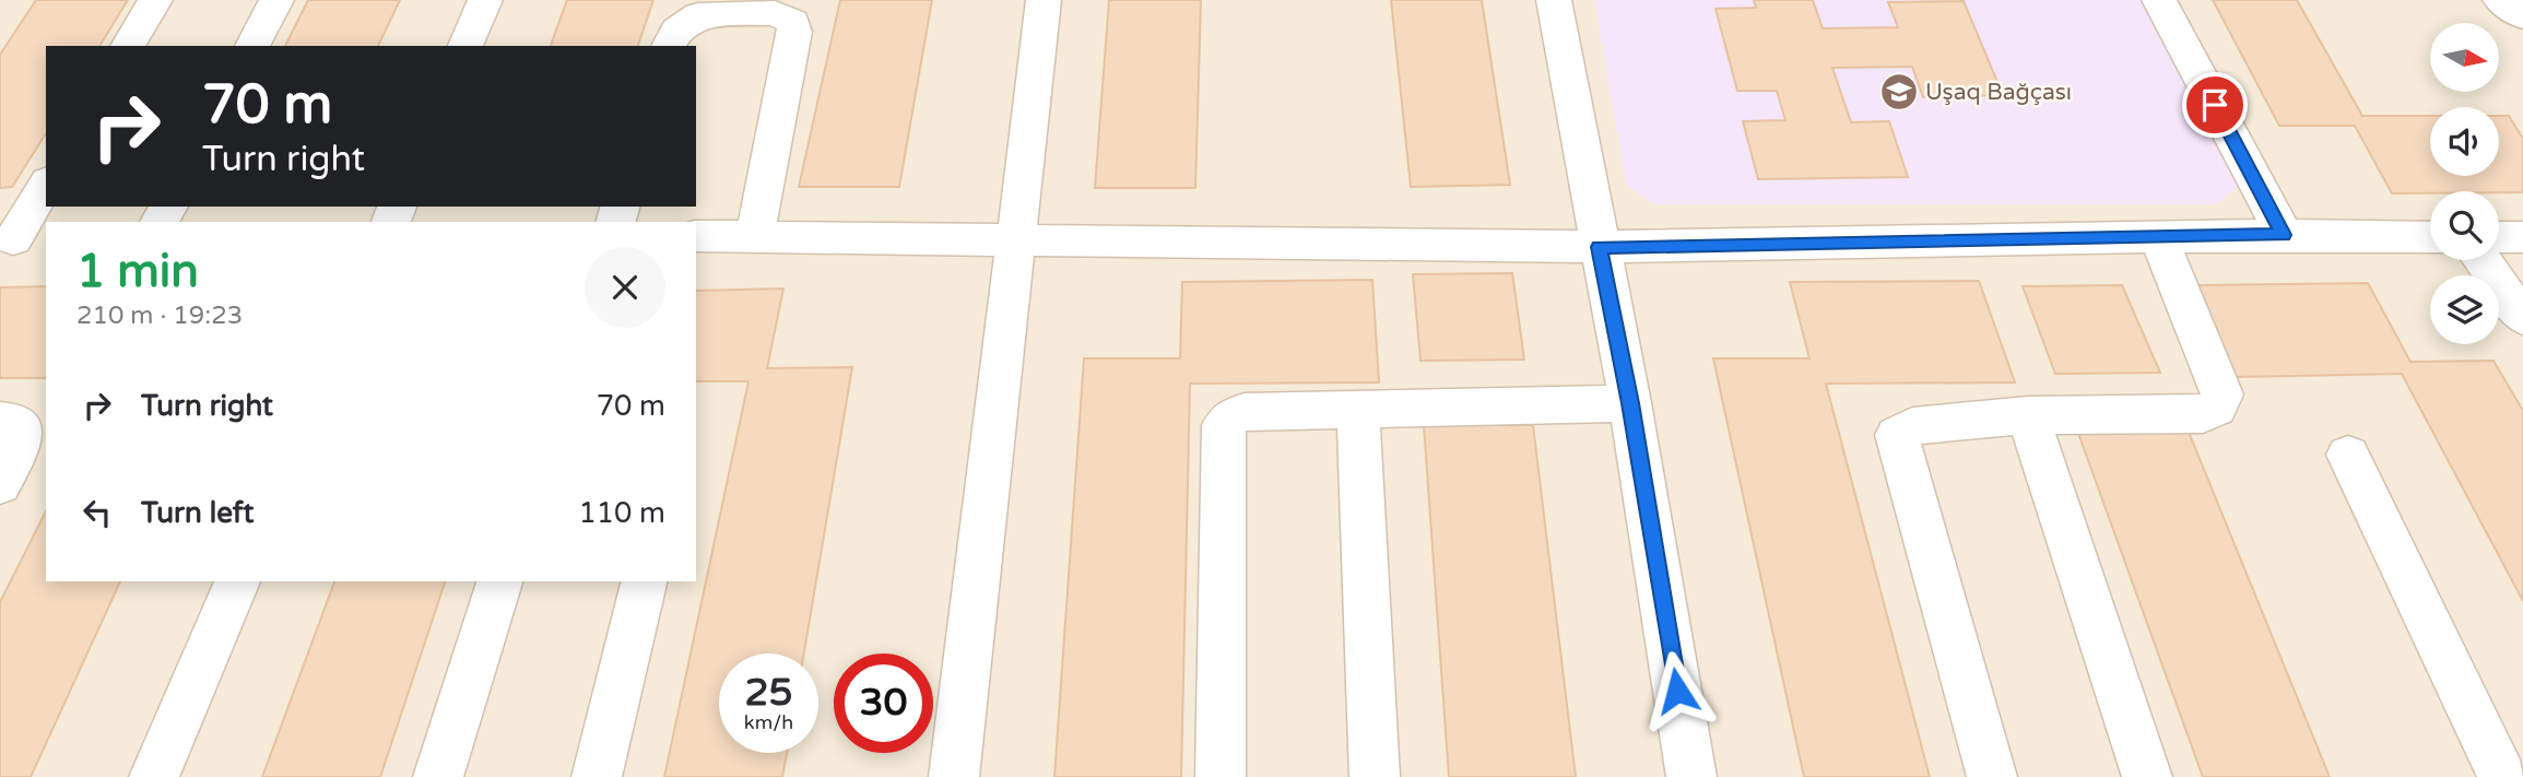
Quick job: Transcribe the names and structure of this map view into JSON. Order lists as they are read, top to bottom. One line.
{"places":{"school or university":["Uşaq Bağçası"]},"north":"right","page":{"turn":["70 m","Turn right"],"heading":["1 min","210 m · 19:23"],"list":[{"name":"Turn right","value":"70 m"},{"name":"Turn left","value":"110 m"}],"speed":"25 km/h","limit":"30"}}
